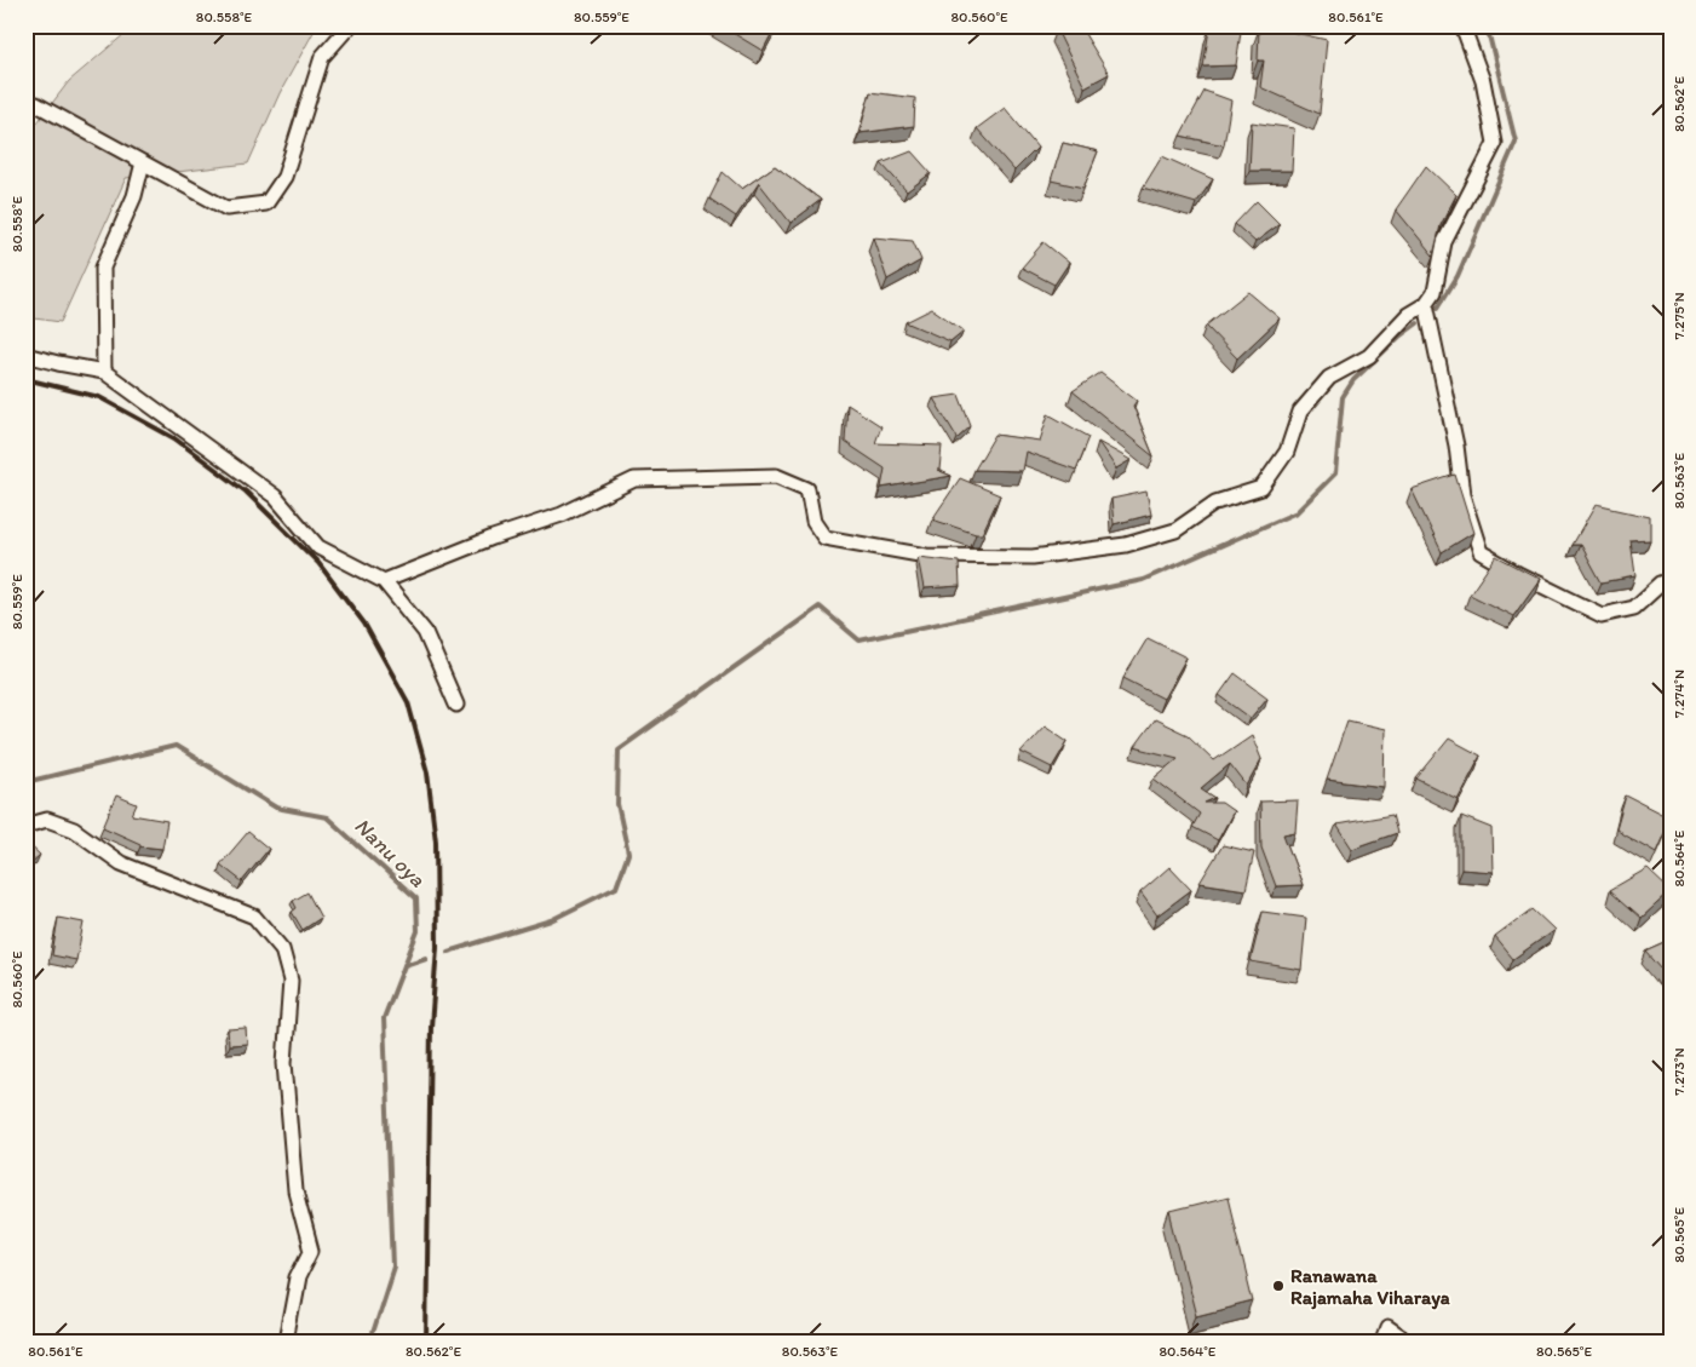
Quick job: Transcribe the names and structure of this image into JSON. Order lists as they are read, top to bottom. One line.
{"water":["Nanu oya"],"places":["Ranawana Rajamaha Viharaya"],"coordinates":["80.558°E","80.559°E","80.560°E","80.561°E","80.562°E","7.275°N","80.563°E","7.274°N","80.564°E","7.273°N","80.565°E"]}
